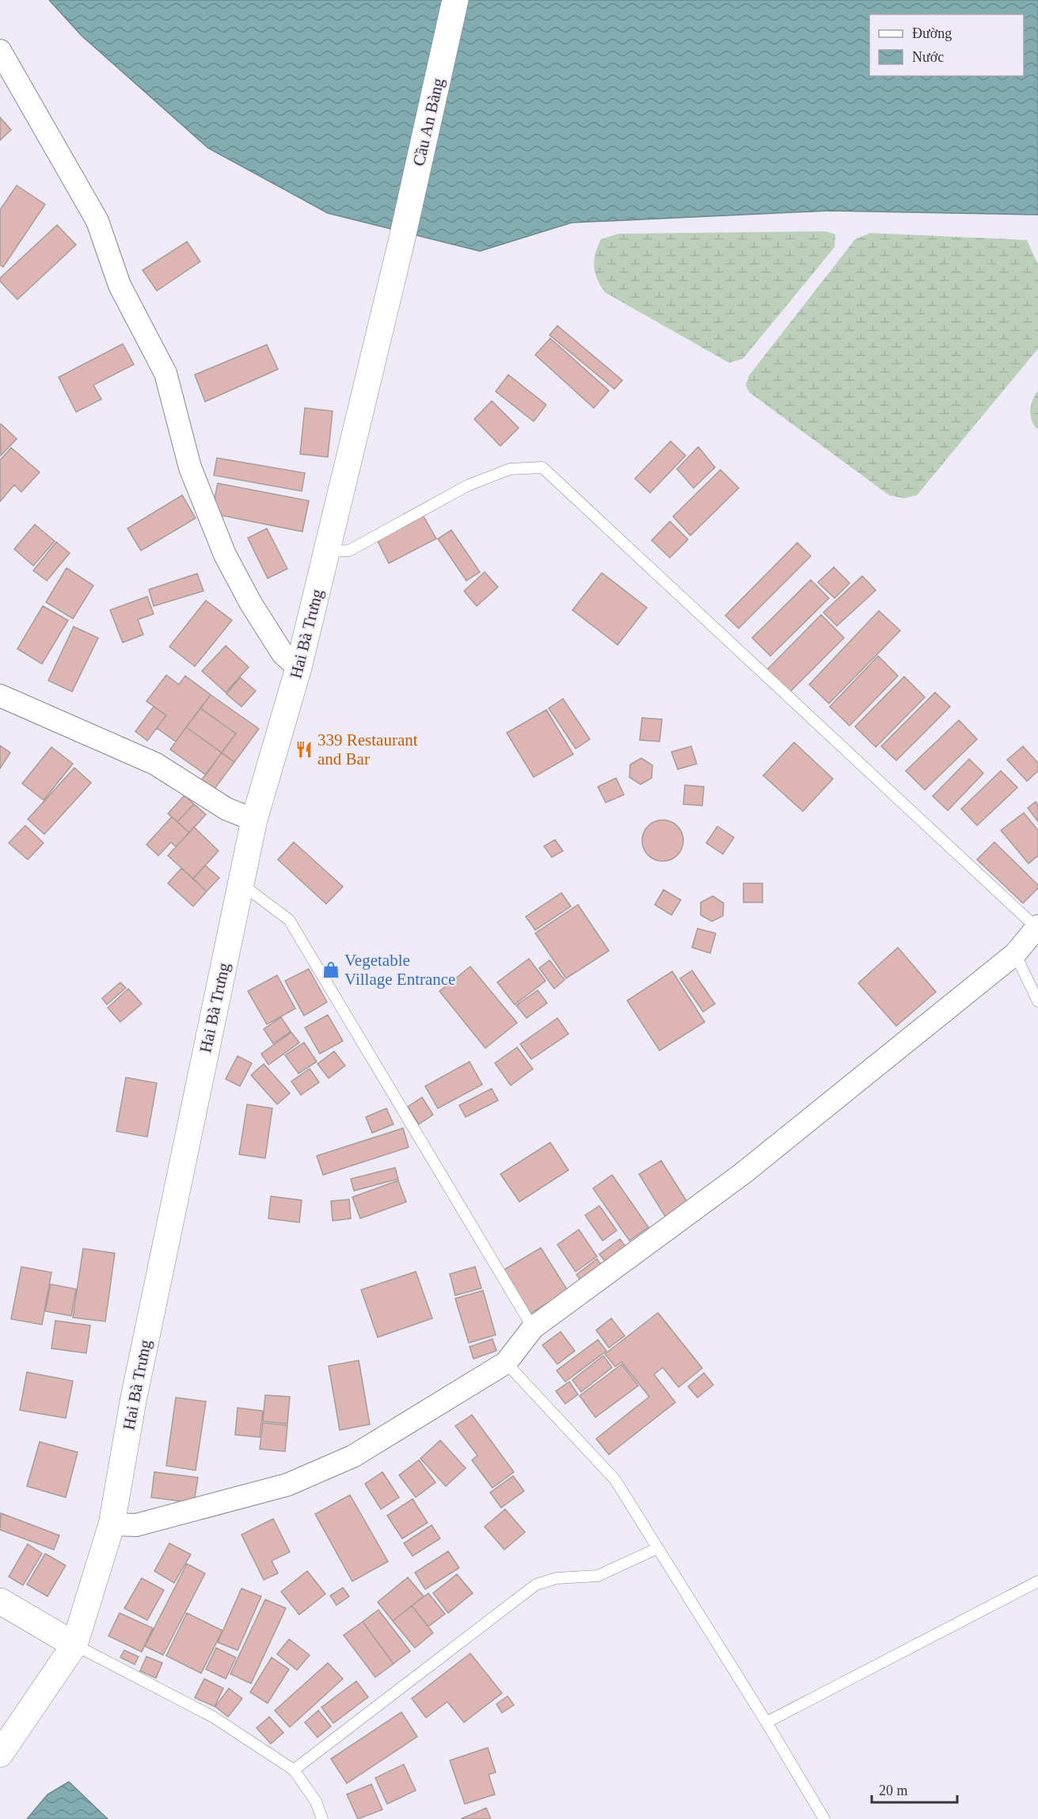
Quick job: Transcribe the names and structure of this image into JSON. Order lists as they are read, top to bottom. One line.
{"streets":{"street":["Cầu An Bàng","Hai Bà Trưng"]},"crossings":[["Cầu An Bàng","Hai Bà Trưng"]],"places":{"restaurant":["339 Restaurant and Bar"],"shop":["Vegetable Village Entrance"]},"legend":["Đường","Nước"],"scale_bar":"20 m"}
